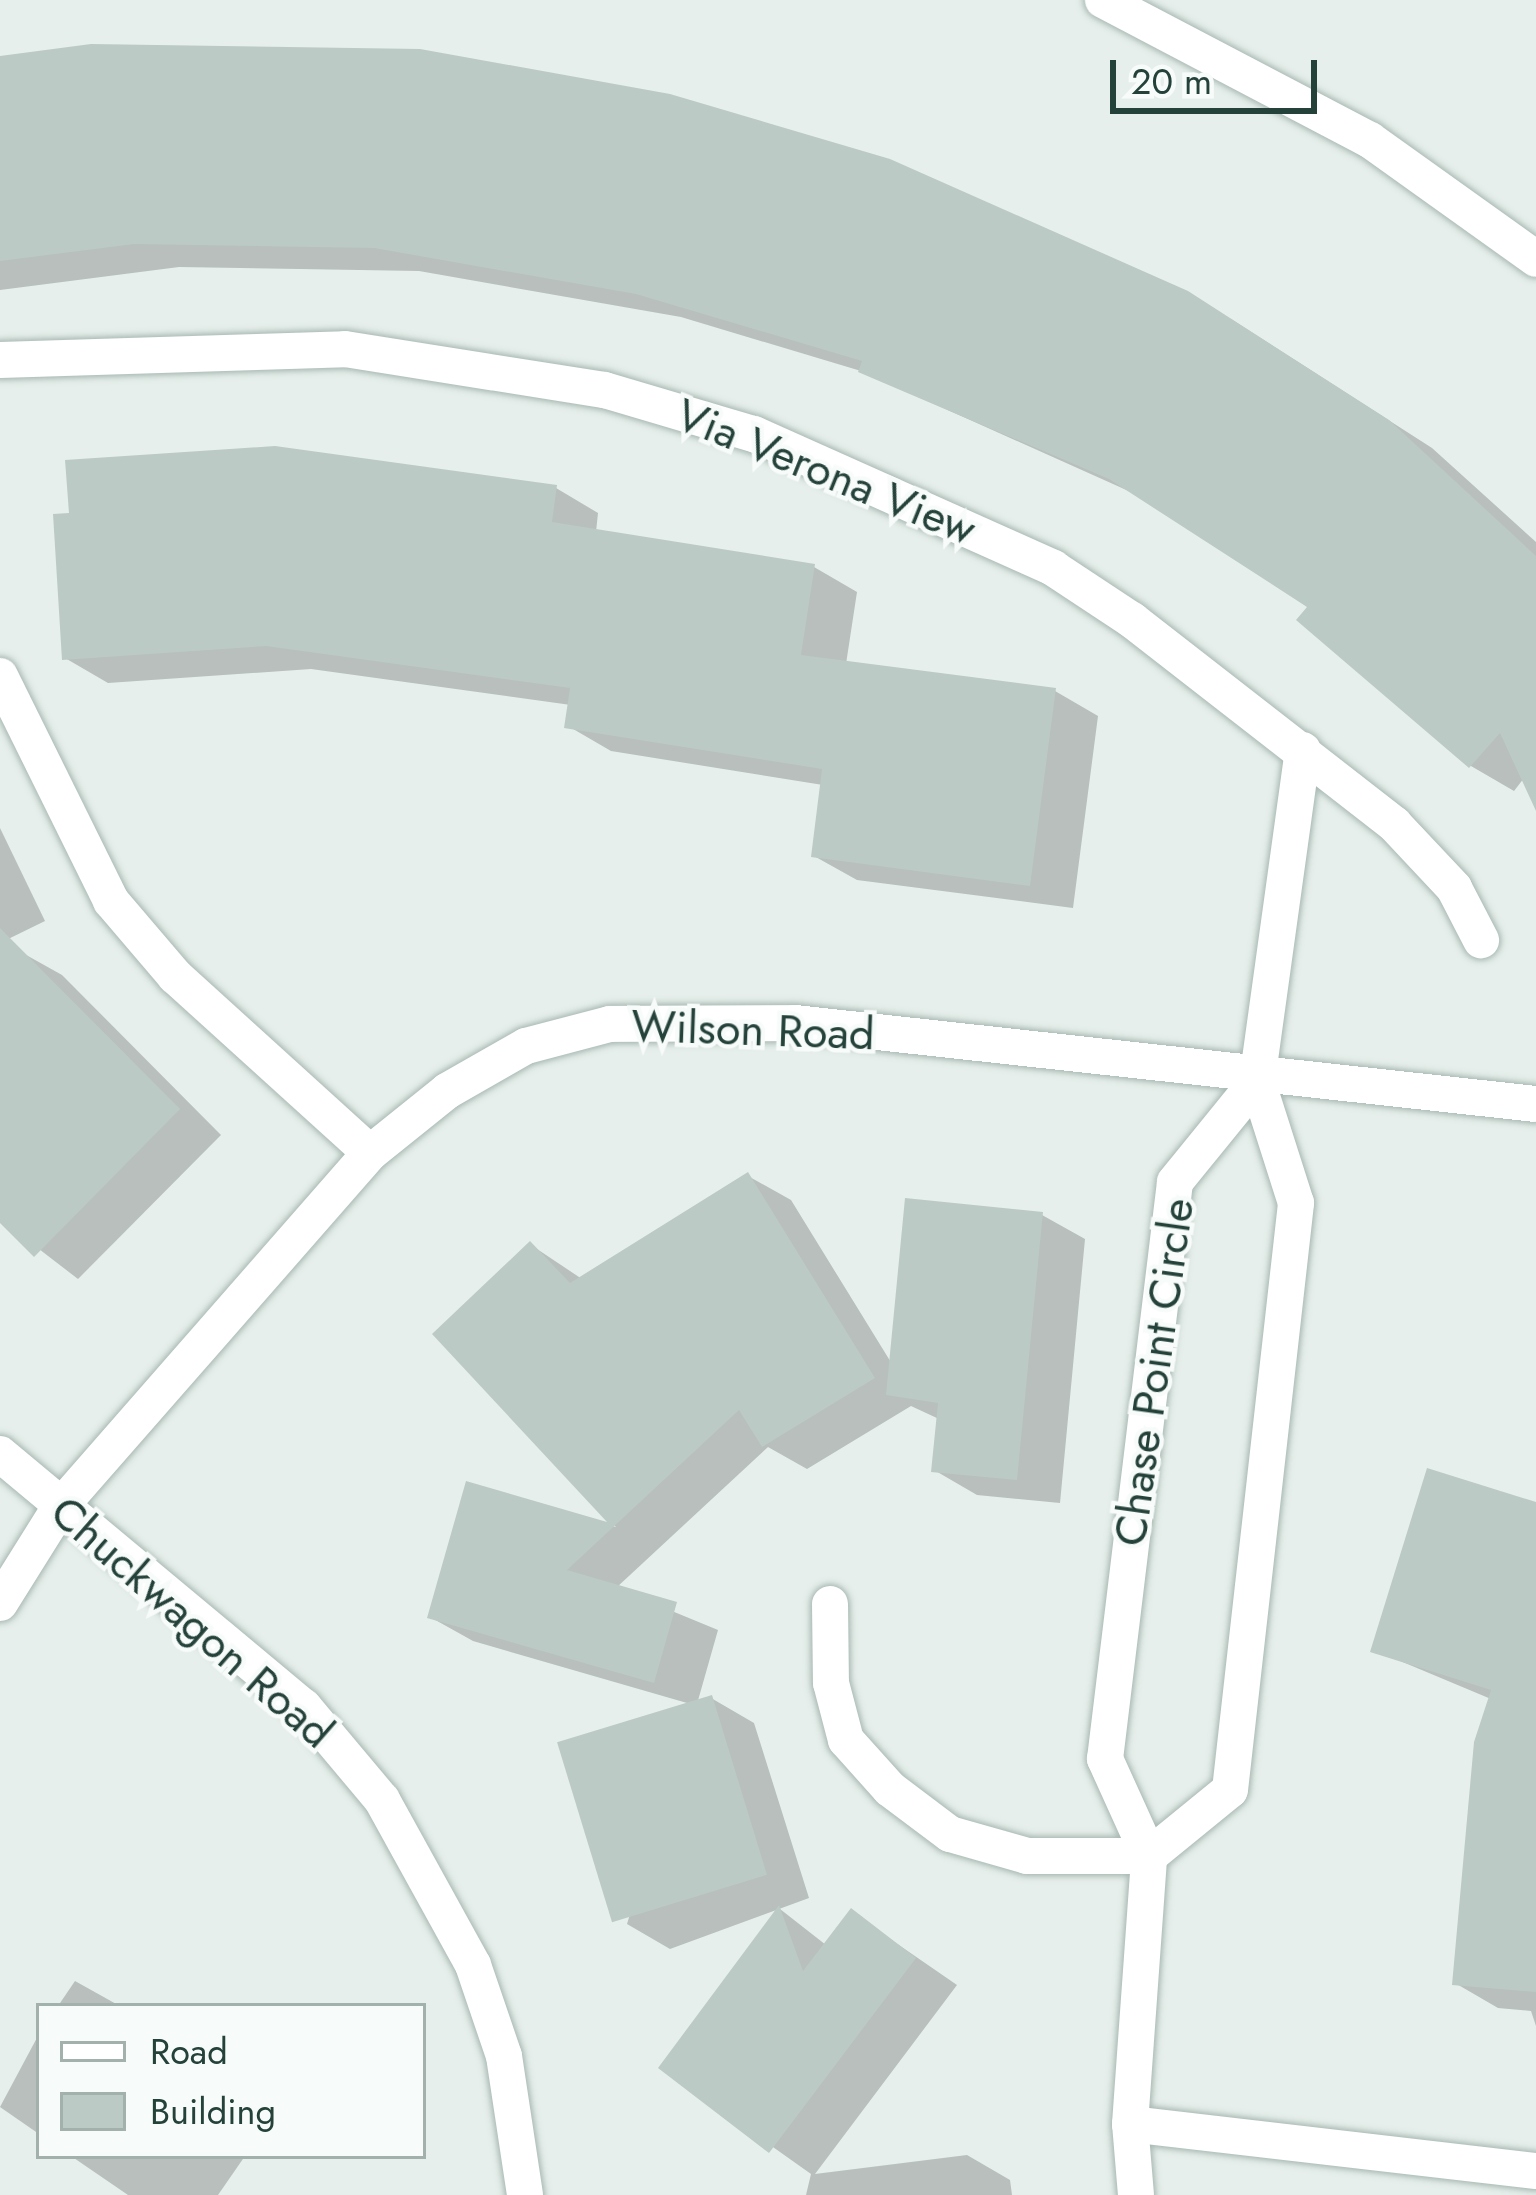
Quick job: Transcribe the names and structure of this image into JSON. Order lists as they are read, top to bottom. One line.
{"streets":{"street":["Via Verona View","Wilson Road","Chase Point Circle","Chuckwagon Road"]},"crossings":[["Wilson Road","Chase Point Circle"],["Wilson Road","Chuckwagon Road"]],"legend":["Road","Building"],"scale_bar":"20 m"}
